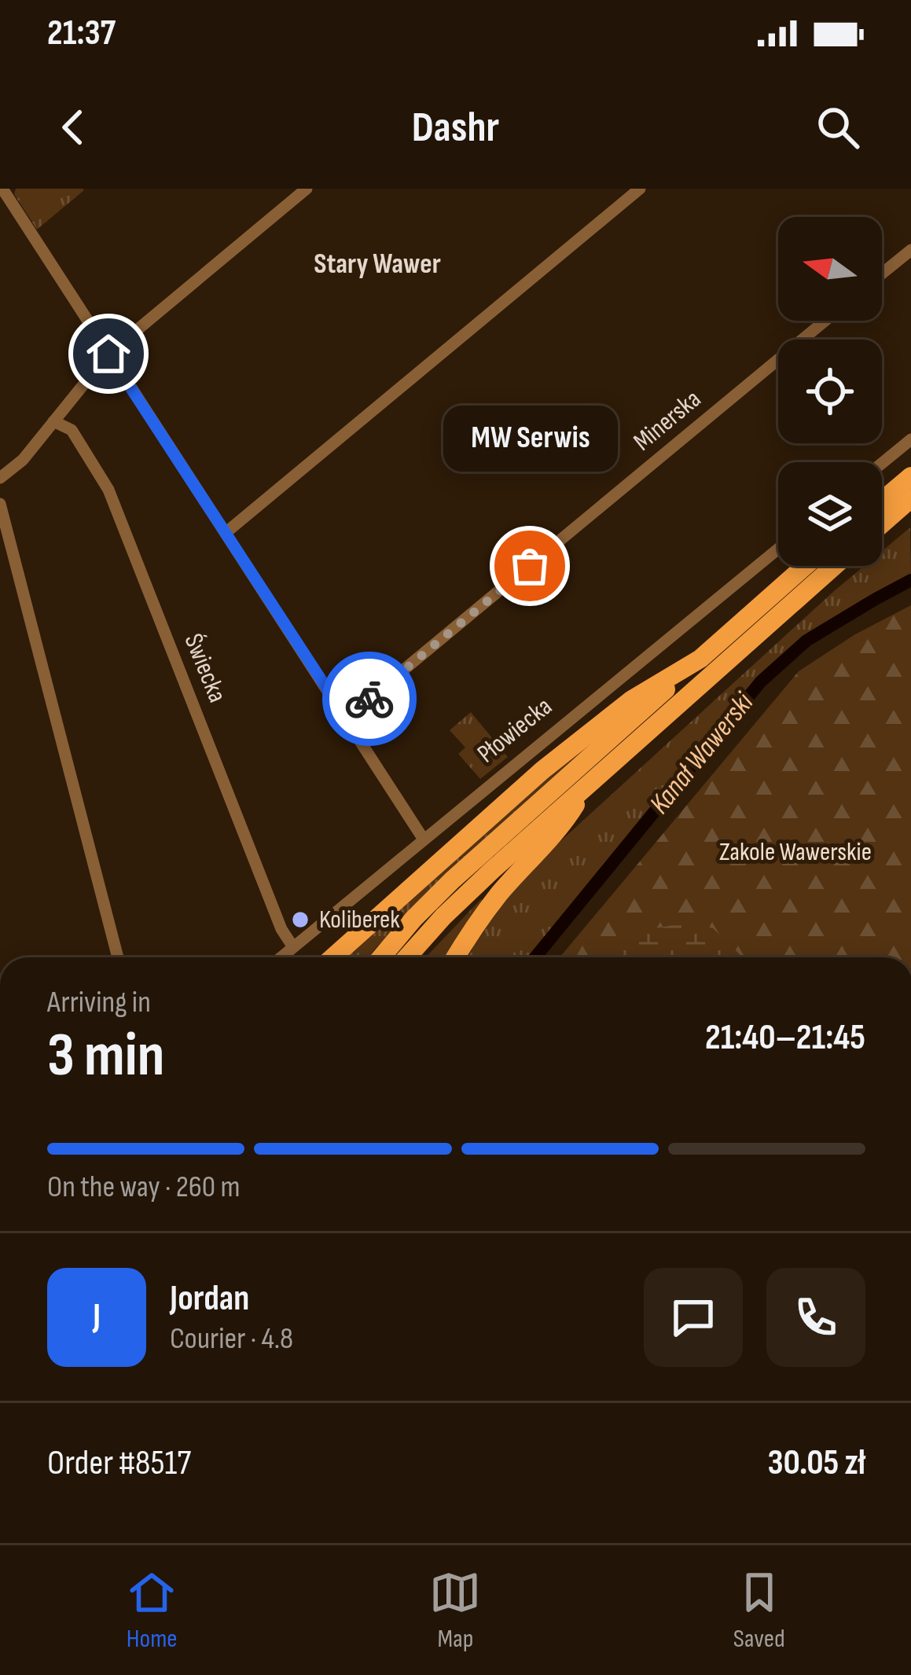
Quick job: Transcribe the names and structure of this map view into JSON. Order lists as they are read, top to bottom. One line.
{"streets":{"main road":["Płowiecka"],"street":["Minerska","Świecka"]},"crossings":[["Świecka","Płowiecka"]],"districts":["Stary Wawer"],"water":["Kanał Wawerski"],"parks":["Zakole Wawerskie"],"places":["MW Serwis","Koliberek"],"north":"left","page":{"status":"21:37","header":"Dashr","bubble":"MW Serwis","heading":["3 min","Arriving in","21:40–21:45"],"panel":["Jordan","Courier · 4.8","Order #8517","30.05 zł"],"bar":"On the way · 260 m","round":"J","tabs":["Home","Map","Saved"]}}
